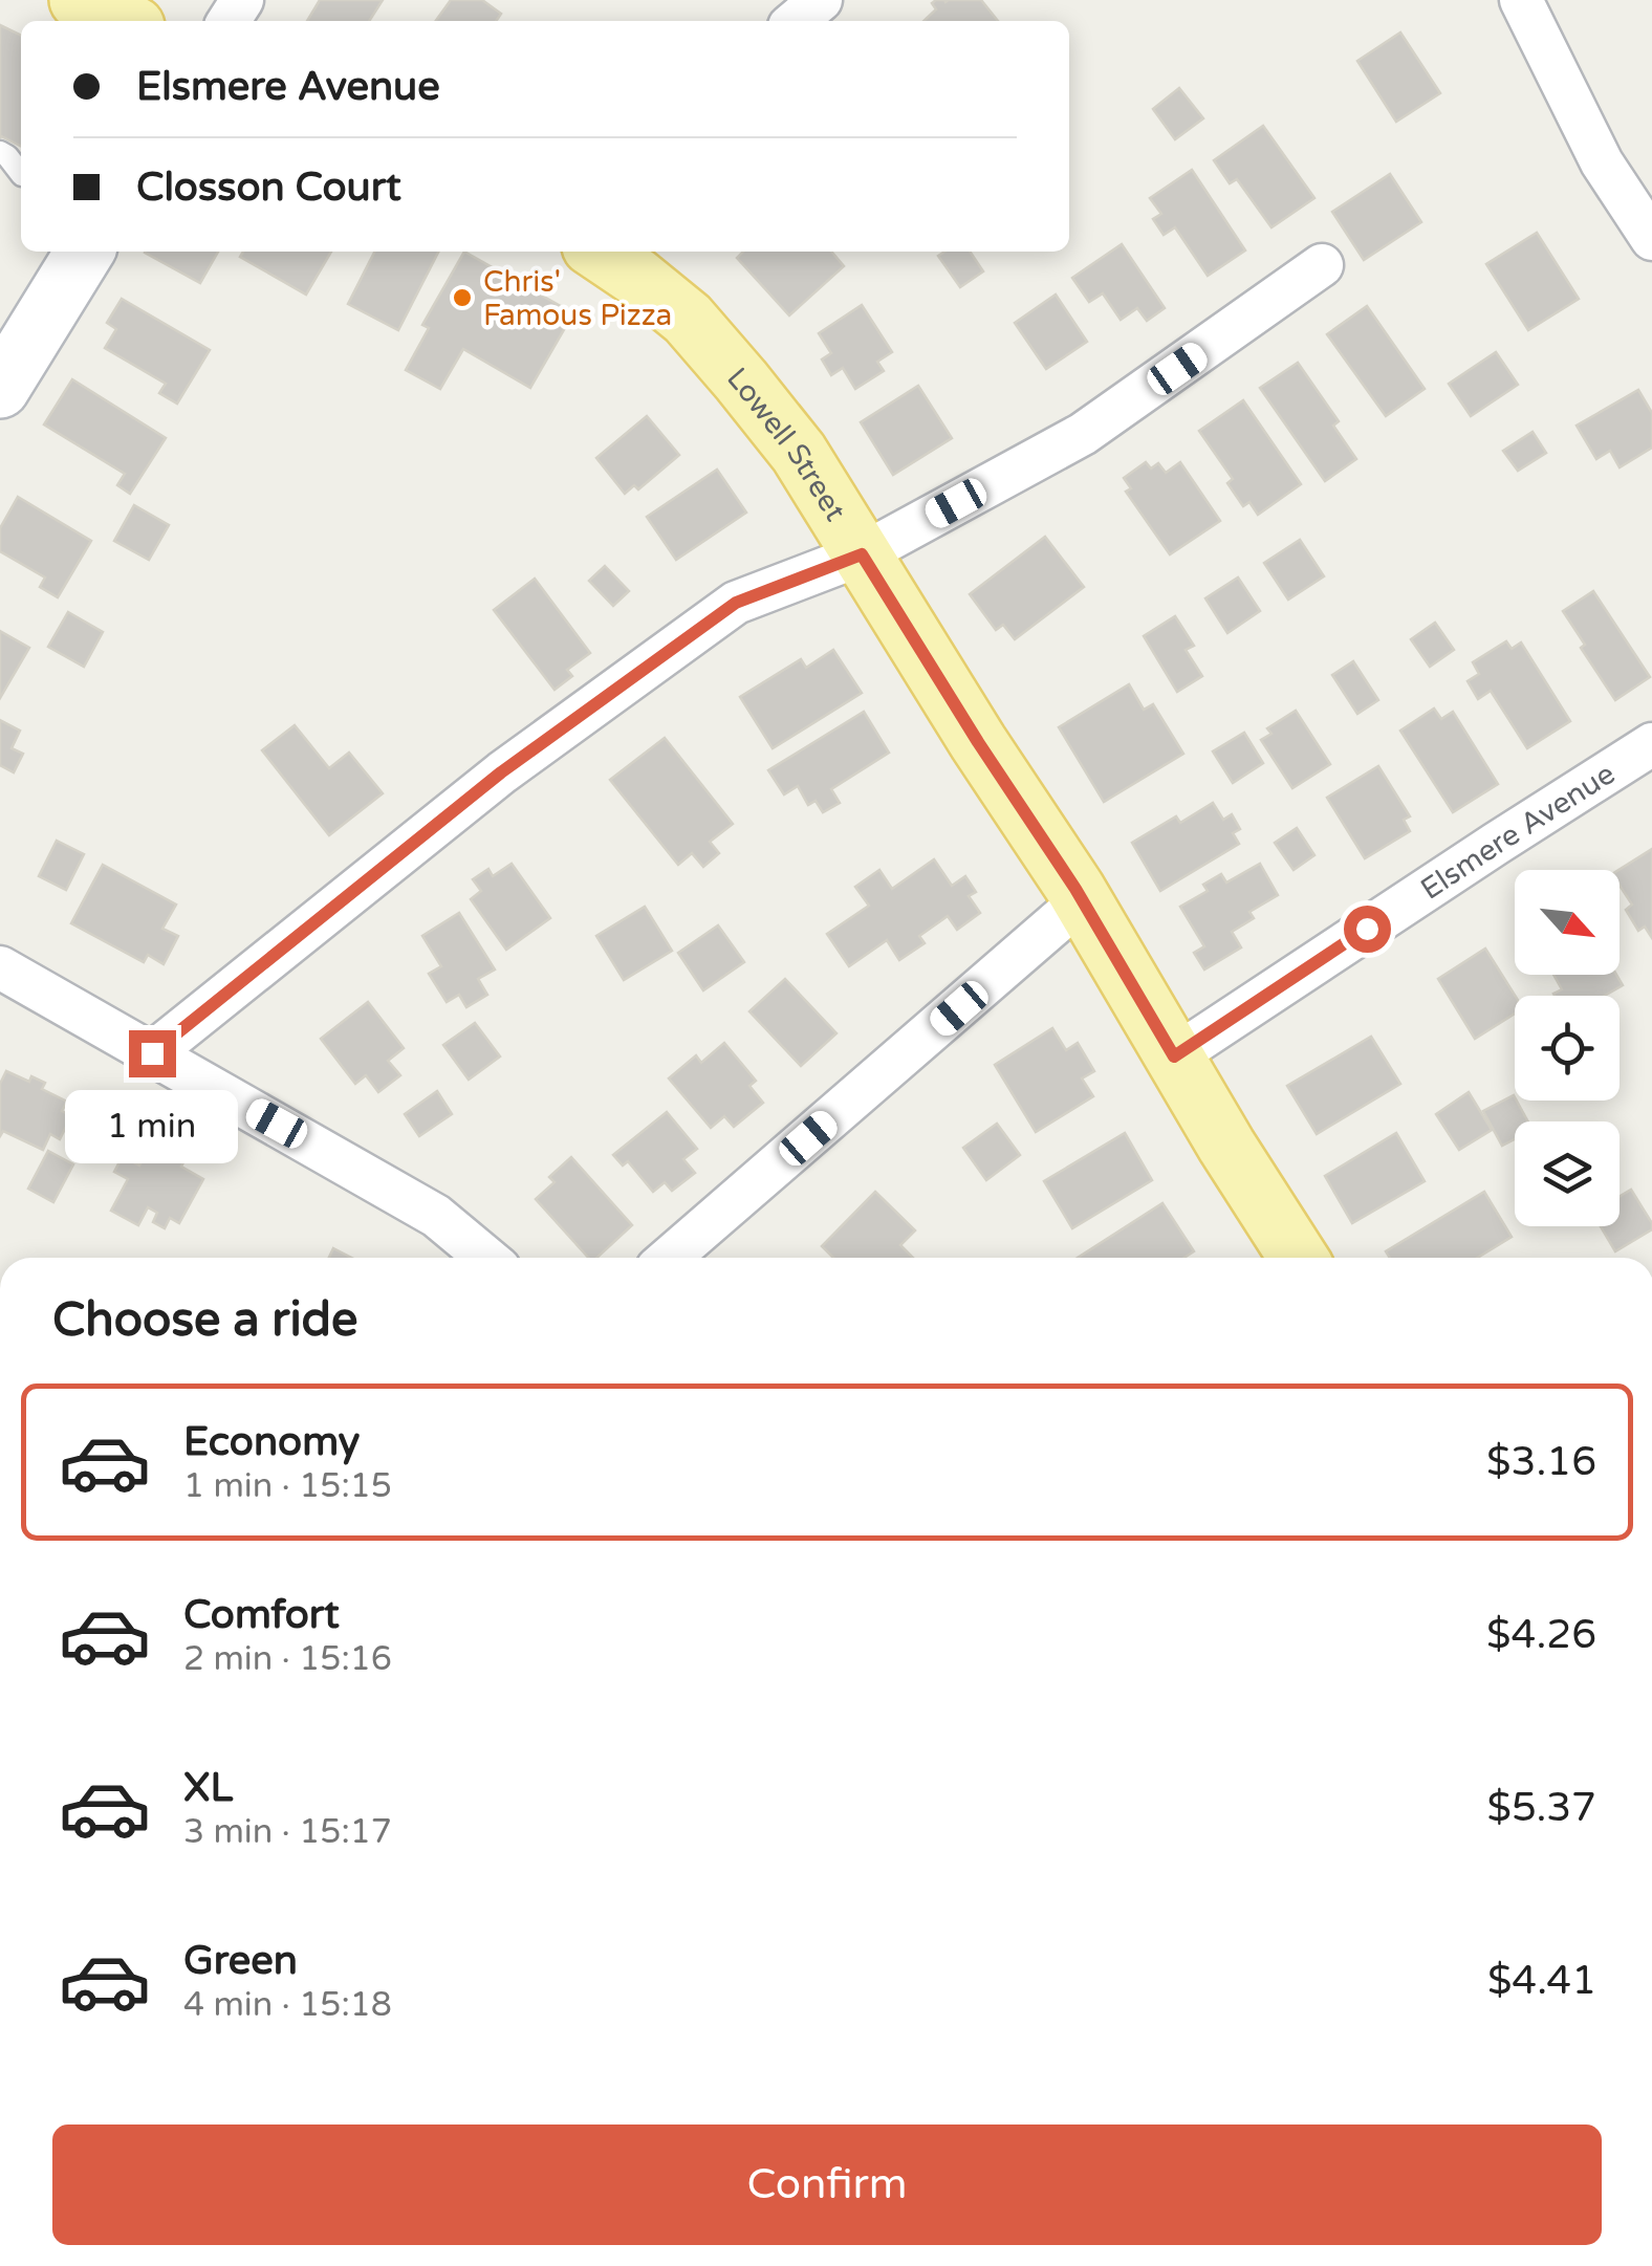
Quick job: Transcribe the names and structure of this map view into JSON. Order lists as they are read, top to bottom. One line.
{"streets":{"main road":["Lowell Street"],"street":["Elsmere Avenue"]},"crossings":[["Lowell Street","Elsmere Avenue"]],"places":["Chris' Famous Pizza"],"north":"bottom right","page":{"banner":["Elsmere Avenue","Closson Court"],"bubble":"1 min","heading":"Choose a ride","list":[{"name":"Economy","note":"1 min · 15:15","value":"$3.16"},{"name":"Comfort","note":"2 min · 15:16","value":"$4.26"},{"name":"XL","note":"3 min · 15:17","value":"$5.37"},{"name":"Green","note":"4 min · 15:18","value":"$4.41"}],"buttons":"Confirm"}}
